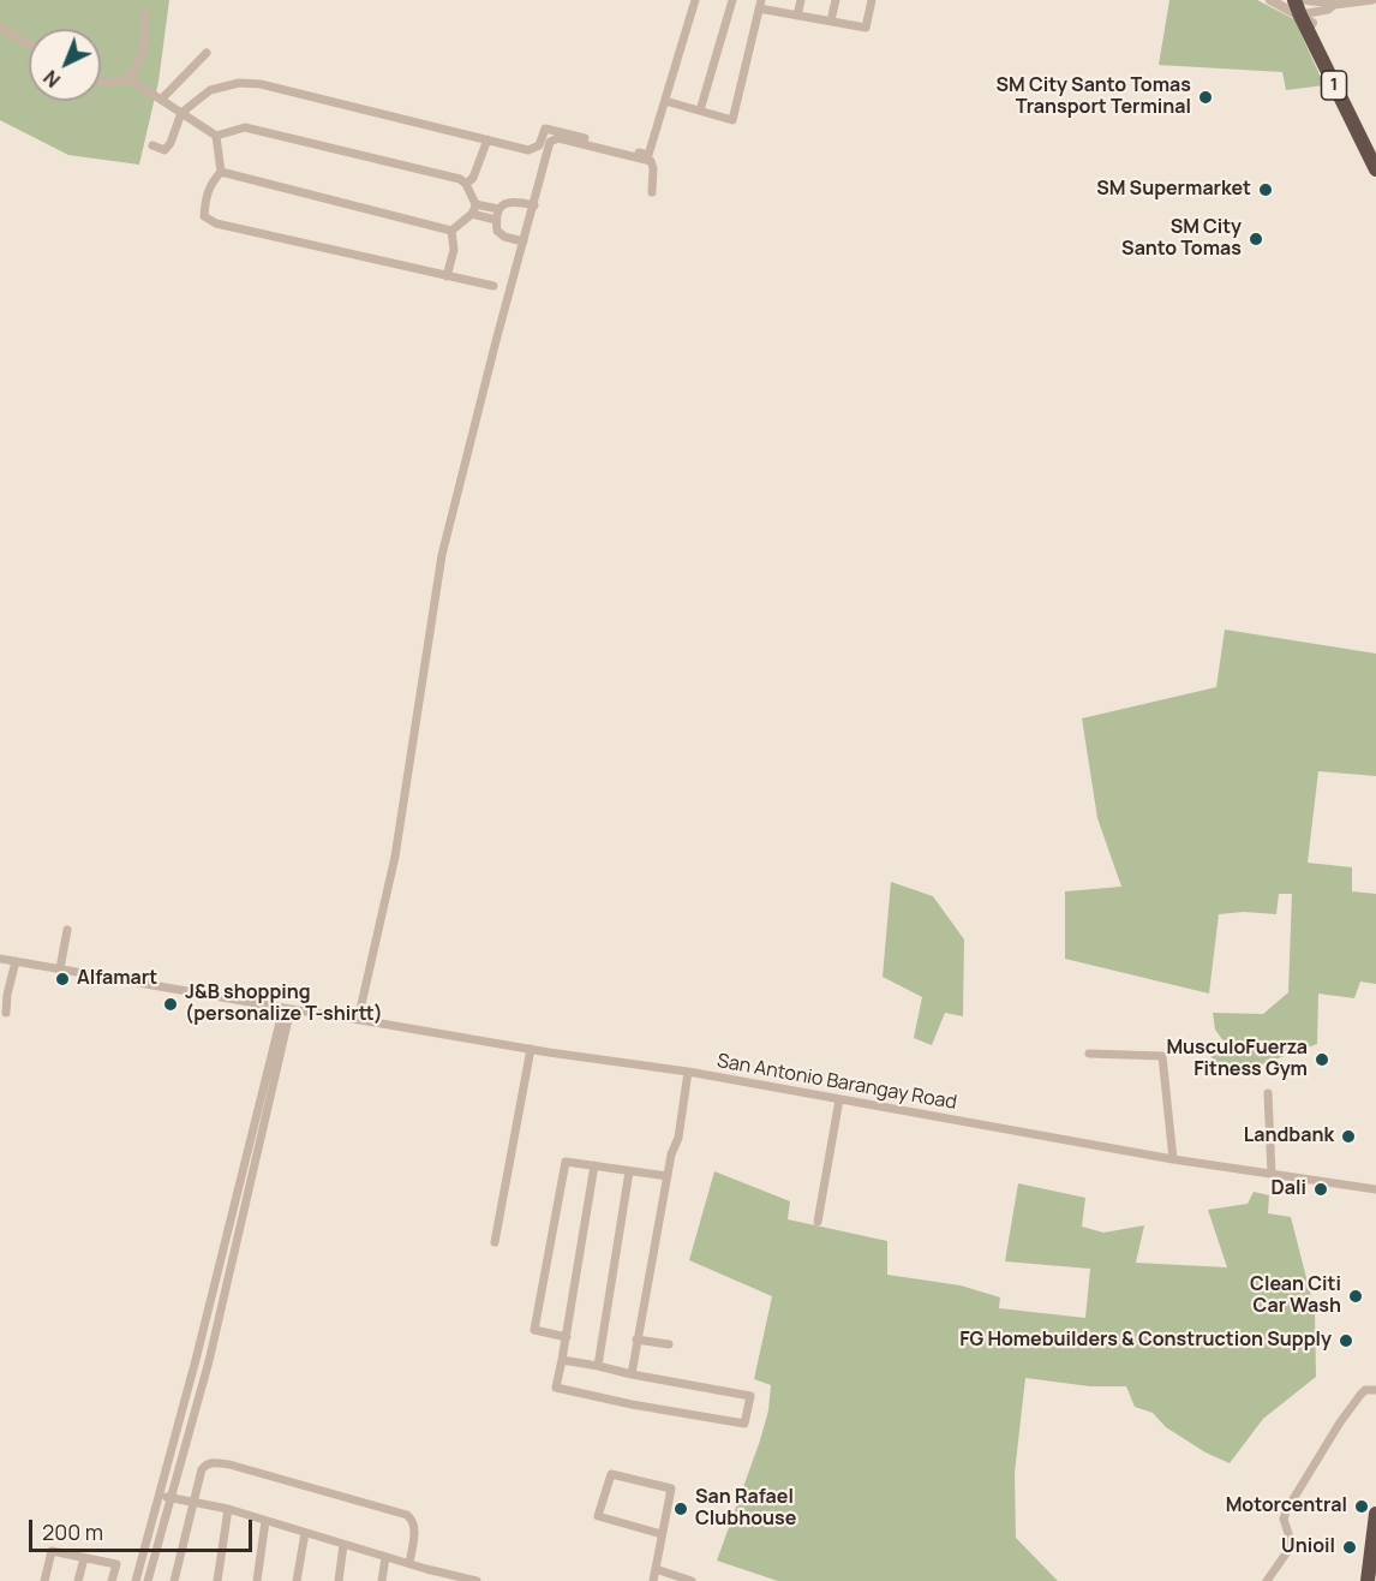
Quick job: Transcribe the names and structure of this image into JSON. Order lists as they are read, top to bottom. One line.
{"streets":{"highway":["1"],"street":["San Antonio Barangay Road"]},"places":["SM City Santo Tomas Transport Terminal","SM Supermarket","SM City Santo Tomas","Alfamart","J&B shopping (personalize T-shirtt)","MusculoFuerza Fitness Gym","Landbank","Dali","Clean Citi Car Wash","FG Homebuilders & Construction Supply","Motorcentral","San Rafael Clubhouse","Unioil"],"scale_bar":"200 m","north":"bottom left"}
